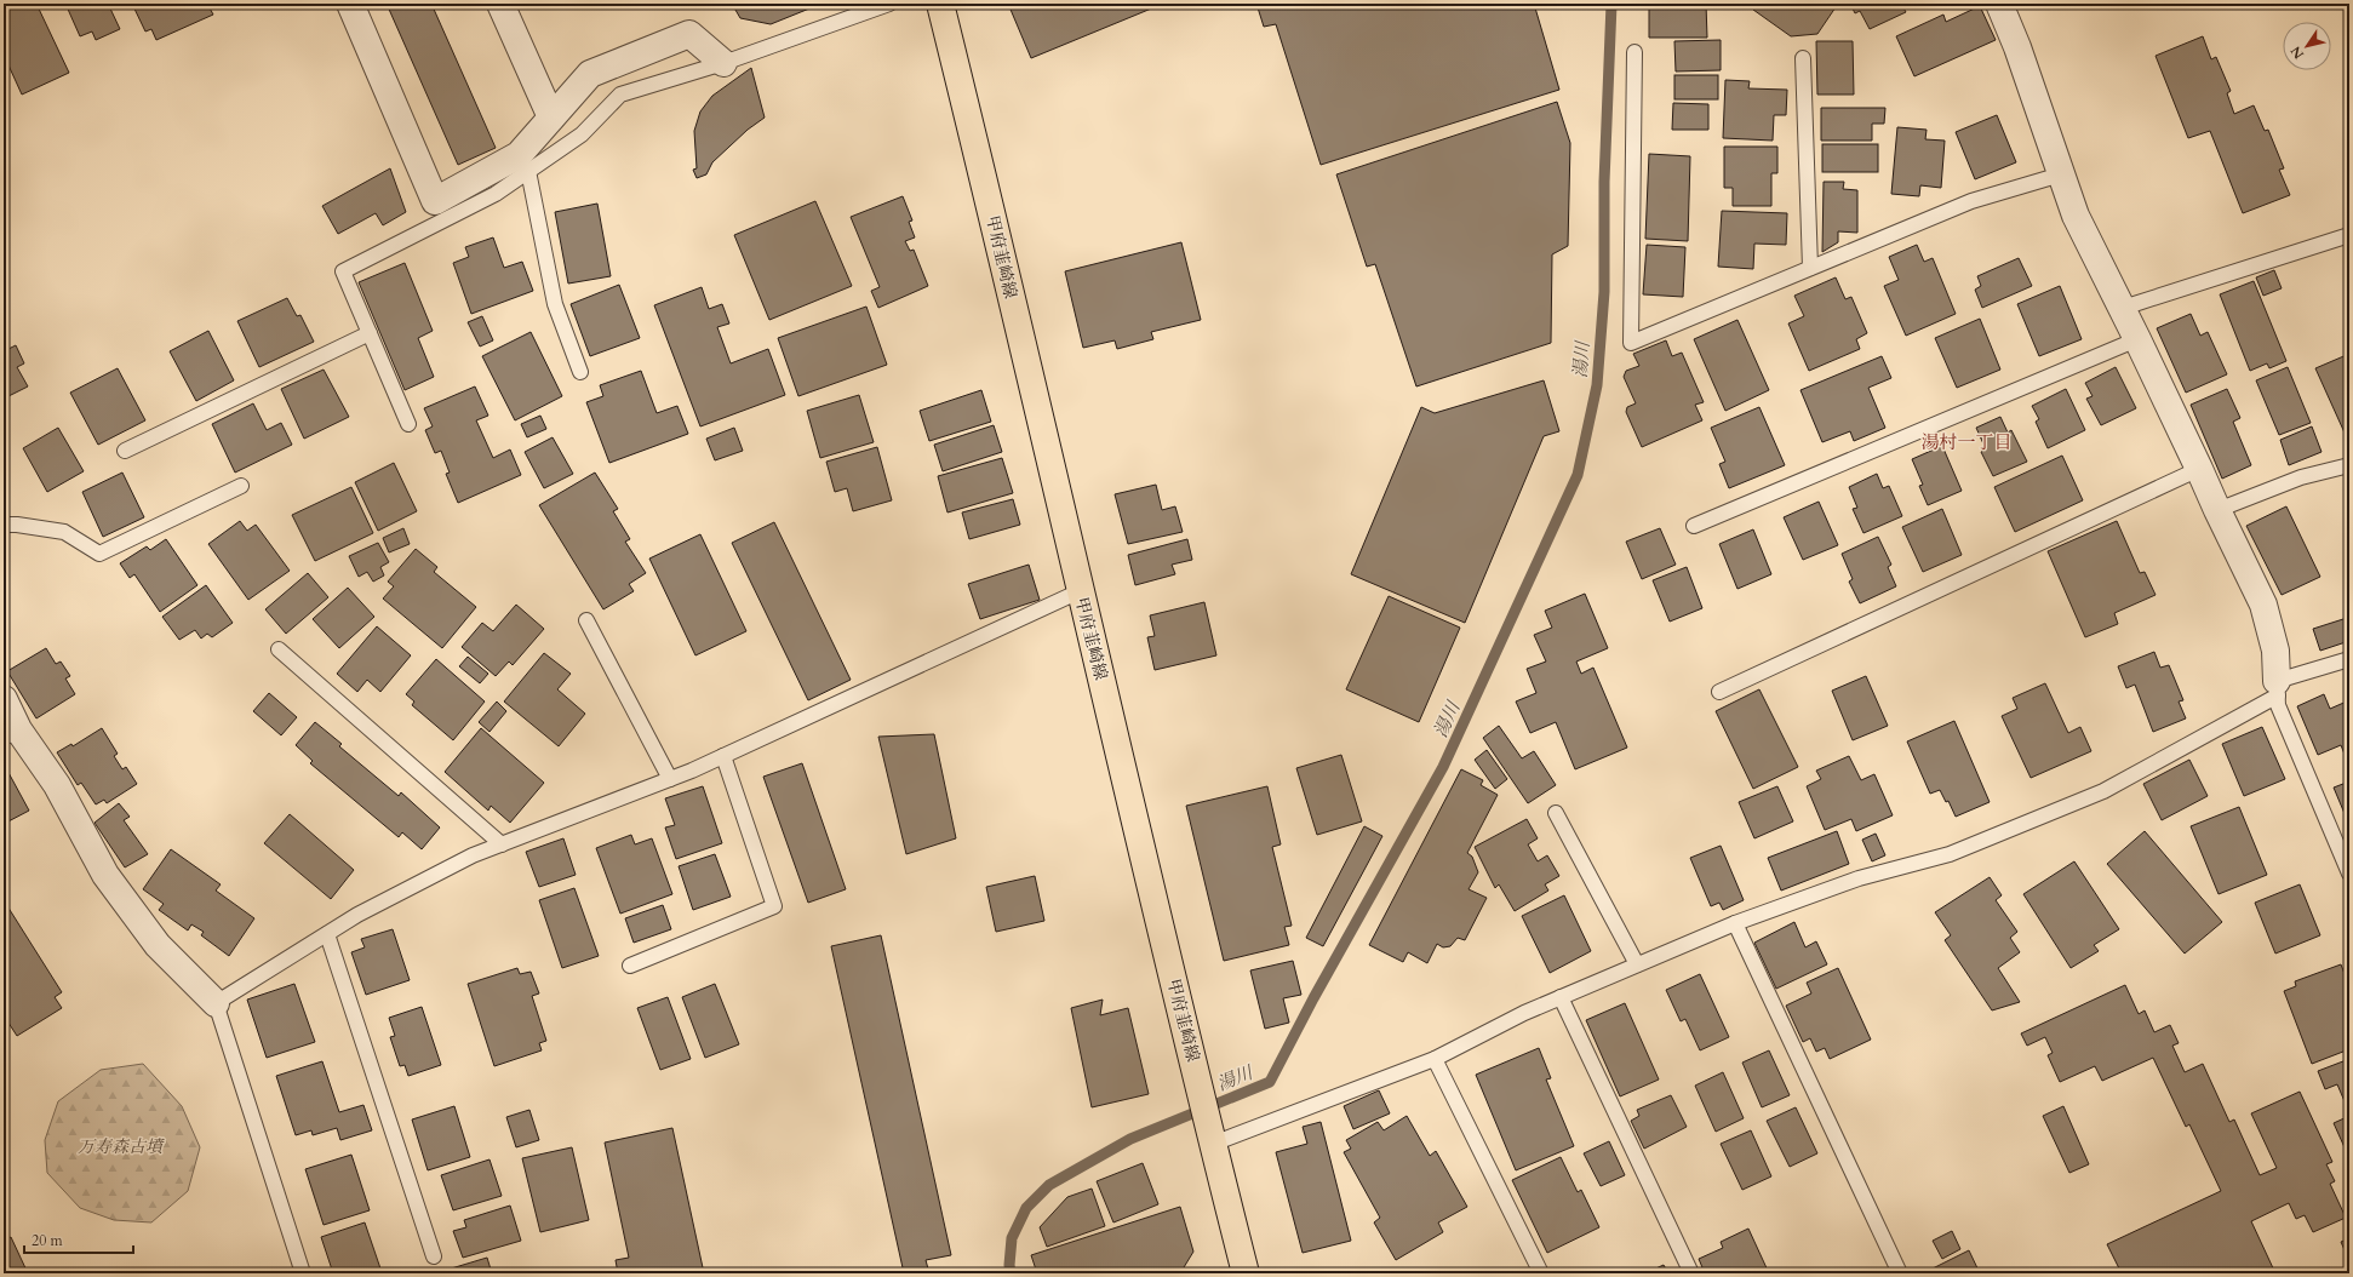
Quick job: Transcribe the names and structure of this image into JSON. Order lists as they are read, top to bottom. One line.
{"streets":{"main road":["甲府韮崎線"]},"districts":["湯村一丁目"],"water":["湯川"],"parks":["万寿森古墳"],"scale_bar":"20 m","north":"bottom left"}
